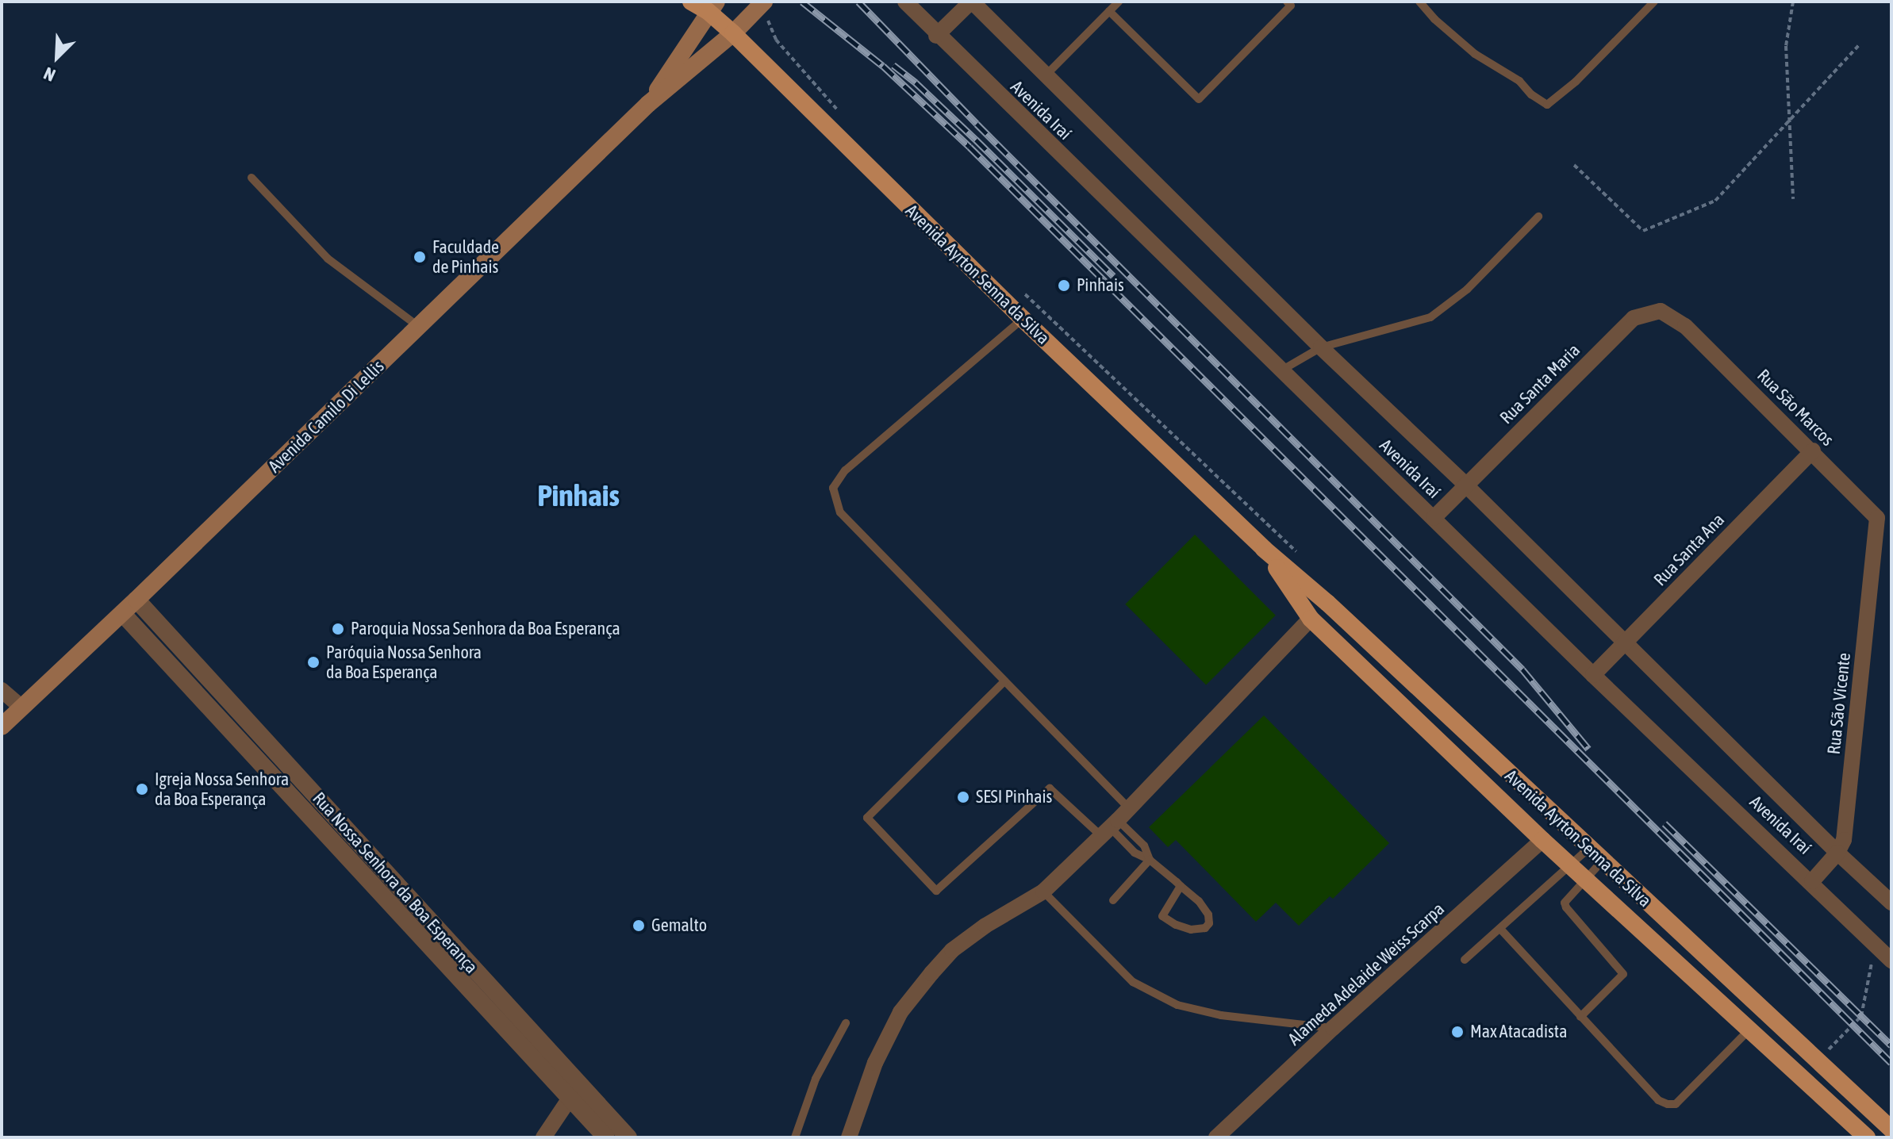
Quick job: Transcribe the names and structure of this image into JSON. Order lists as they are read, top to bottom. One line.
{"streets":{"main road":["Avenida Ayrton Senna da Silva","Avenida Camilo Di Lellis"],"street":["Avenida Iraí","Rua Santa Maria","Rua São Marcos","Rua Santa Ana","Rua São Vicente","Rua Nossa Senhora da Boa Esperança","Alameda Adelaide Weiss Scarpa"]},"crossings":[["Avenida Iraí","Rua Santa Maria"],["Avenida Iraí","Rua Santa Ana"],["Avenida Iraí","Rua São Vicente"],["Avenida Ayrton Senna da Silva","Avenida Camilo Di Lellis"],["Avenida Ayrton Senna da Silva","Alameda Adelaide Weiss Scarpa"],["Rua Santa Maria","Rua São Marcos"],["Rua São Marcos","Rua Santa Ana"],["Rua São Marcos","Rua São Vicente"],["Avenida Camilo Di Lellis","Rua Nossa Senhora da Boa Esperança"]],"districts":["Pinhais"],"places":["Faculdade de Pinhais","Pinhais","Paroquia Nossa Senhora da Boa Esperança","Paróquia Nossa Senhora da Boa Esperança","Igreja Nossa Senhora da Boa Esperança","SESI Pinhais","Gemalto","Max Atacadista"],"north":"bottom left"}
